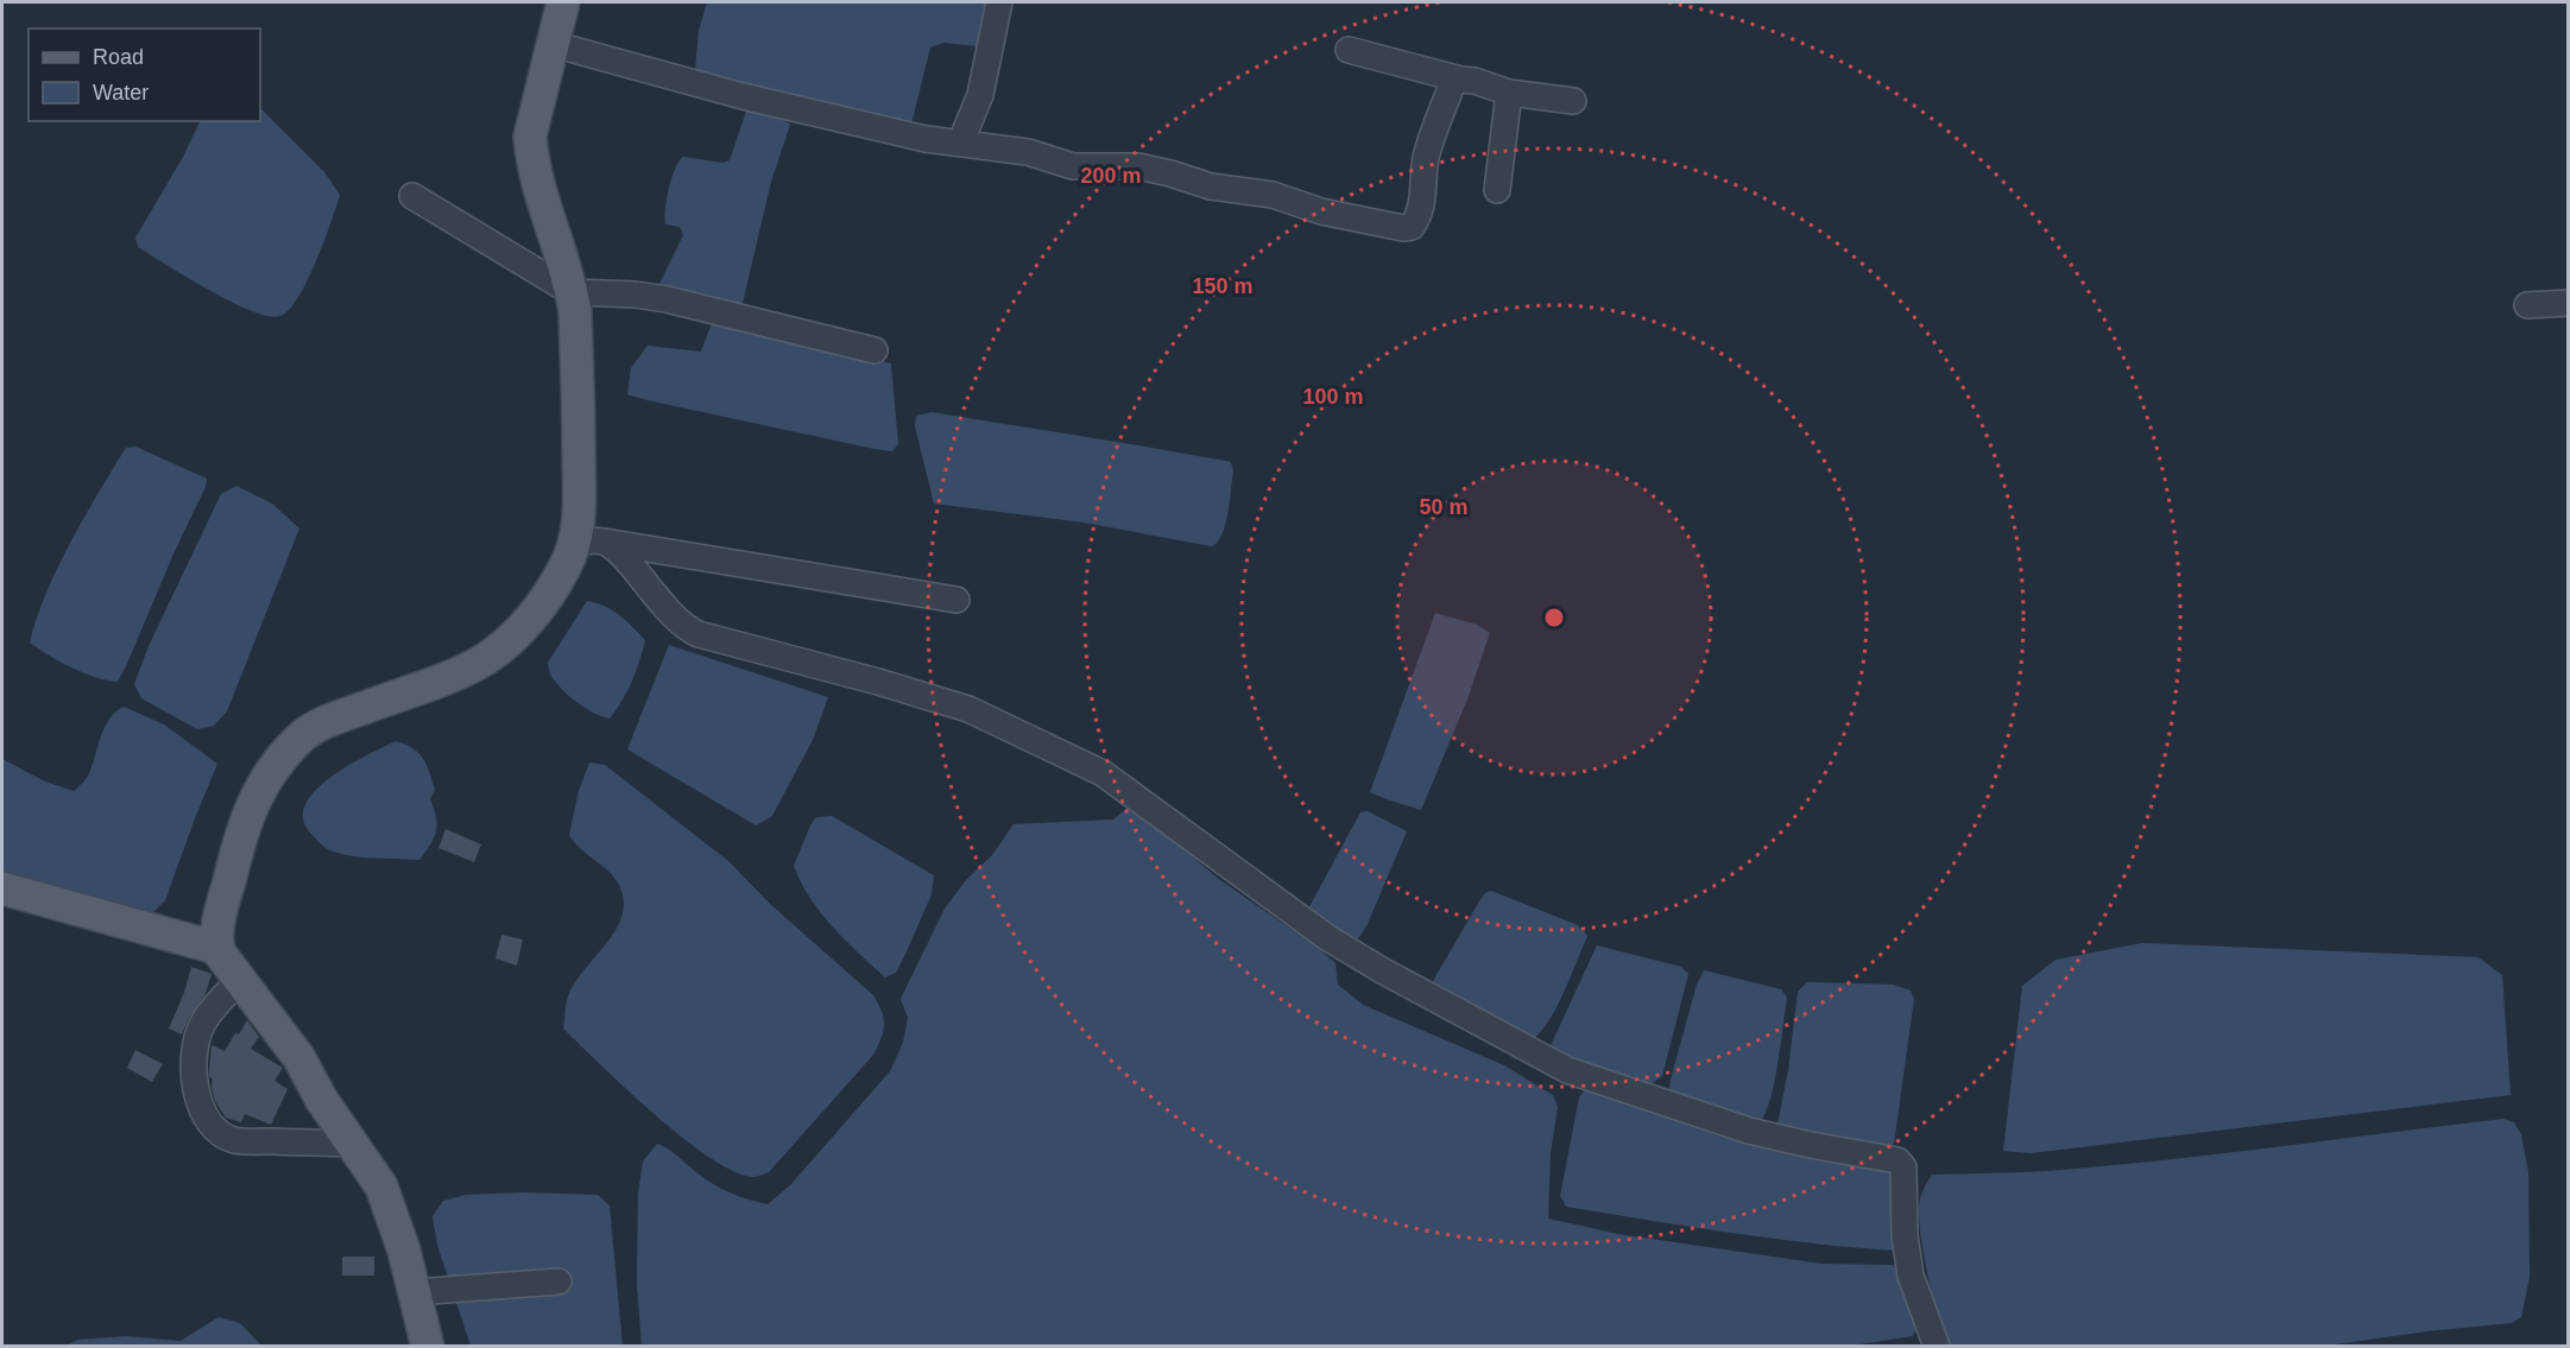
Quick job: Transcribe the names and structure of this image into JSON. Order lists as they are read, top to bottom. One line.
{"legend":["Road","Water"],"rings":["200 m","150 m","100 m","50 m"]}
